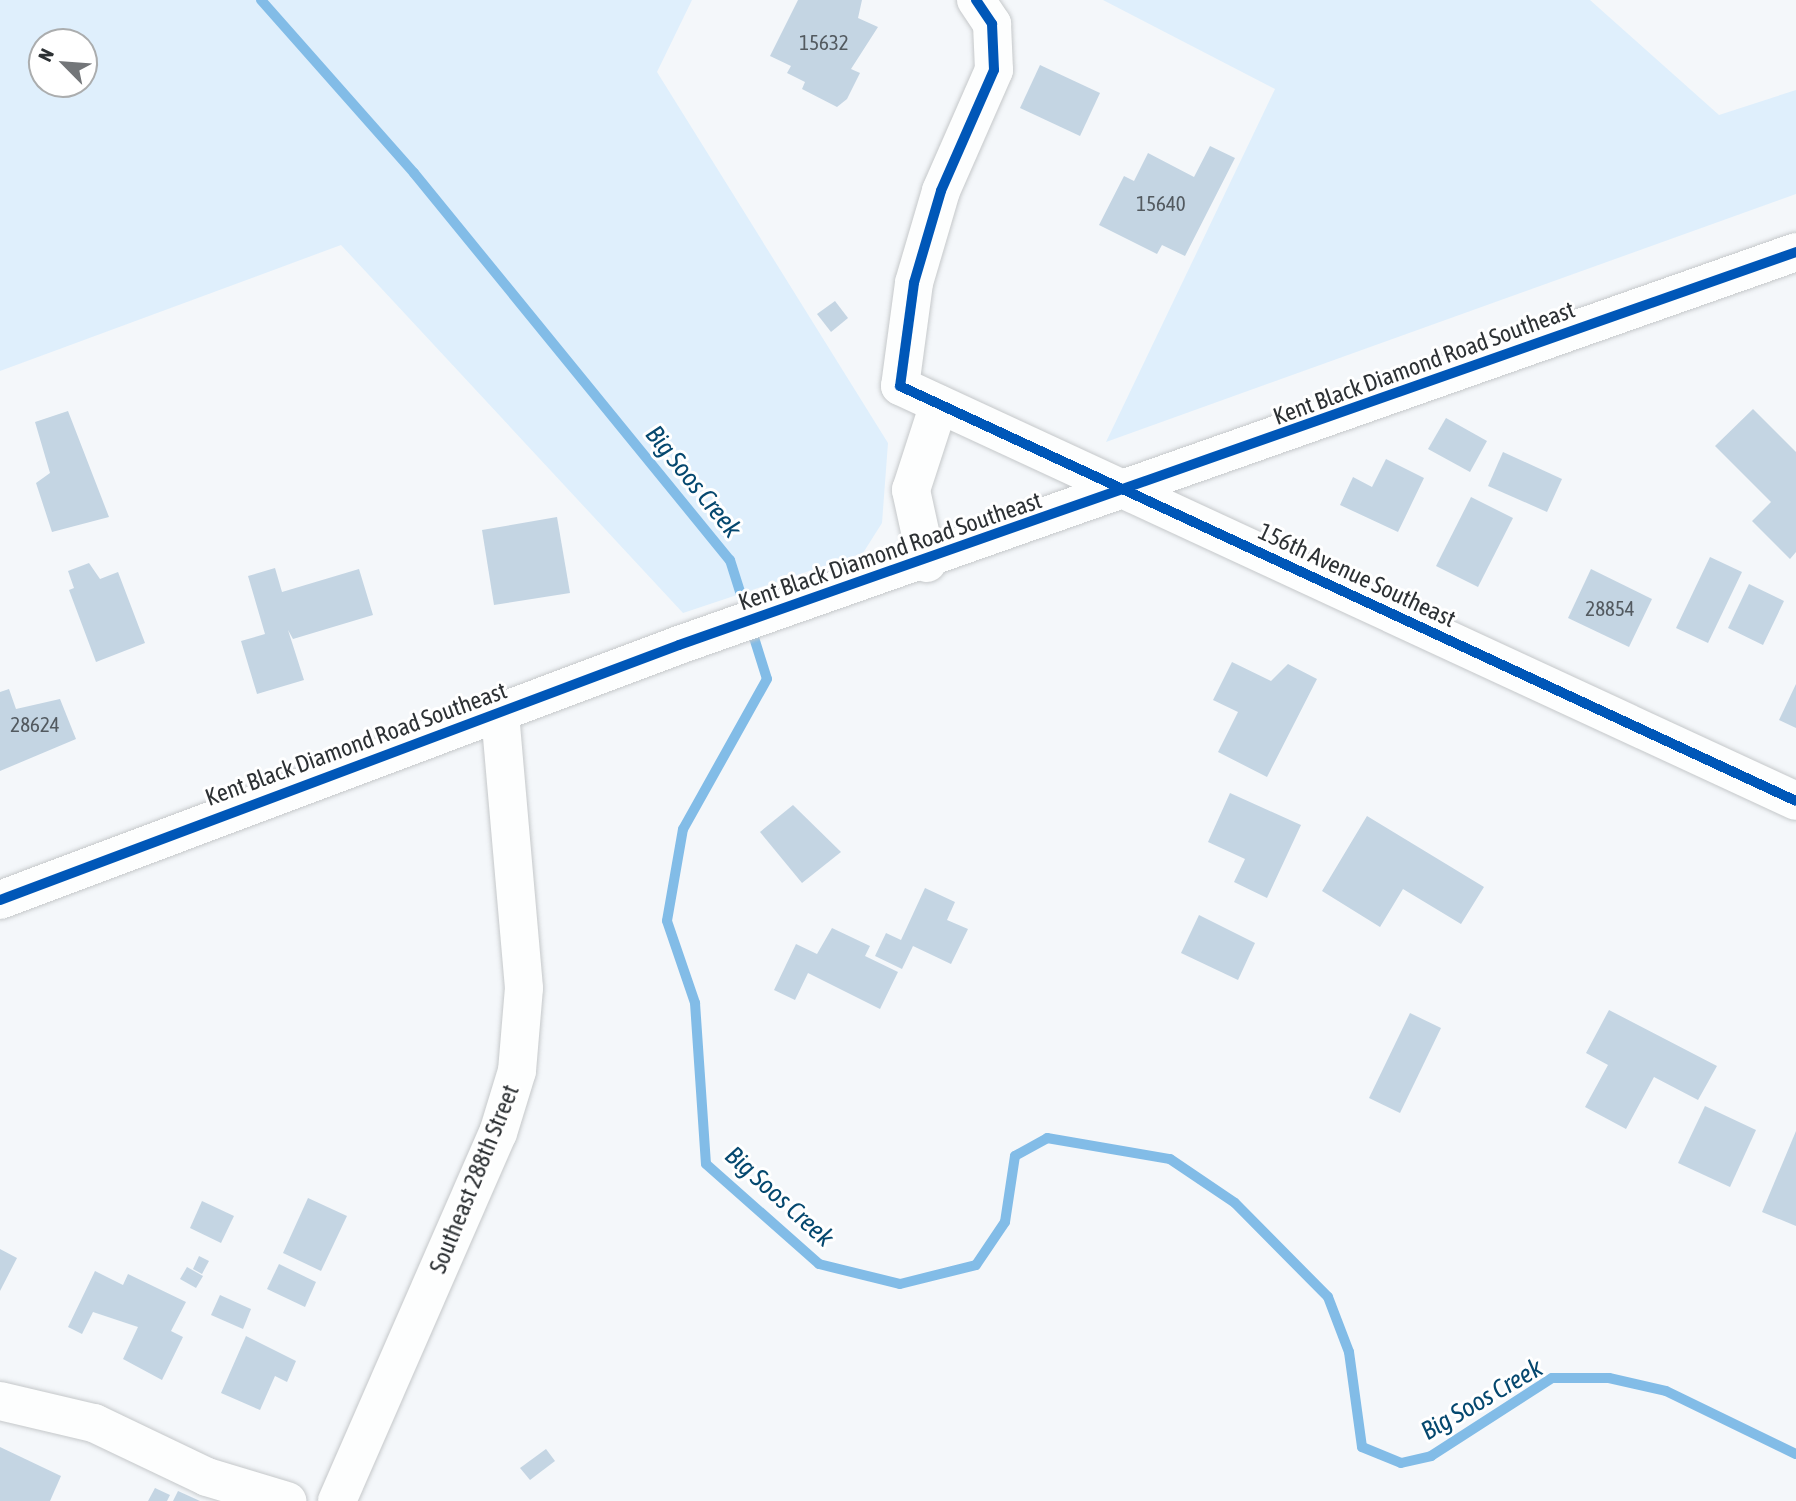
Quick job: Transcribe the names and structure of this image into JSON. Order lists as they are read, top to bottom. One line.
{"streets":{"street":["Kent Black Diamond Road Southeast","156th Avenue Southeast","Southeast 288th Street"]},"crossings":[["Kent Black Diamond Road Southeast","156th Avenue Southeast"],["Kent Black Diamond Road Southeast","Southeast 288th Street"]],"water":["Big Soos Creek"],"house_numbers":["15632","15640","28854","28624"],"north":"top left"}
